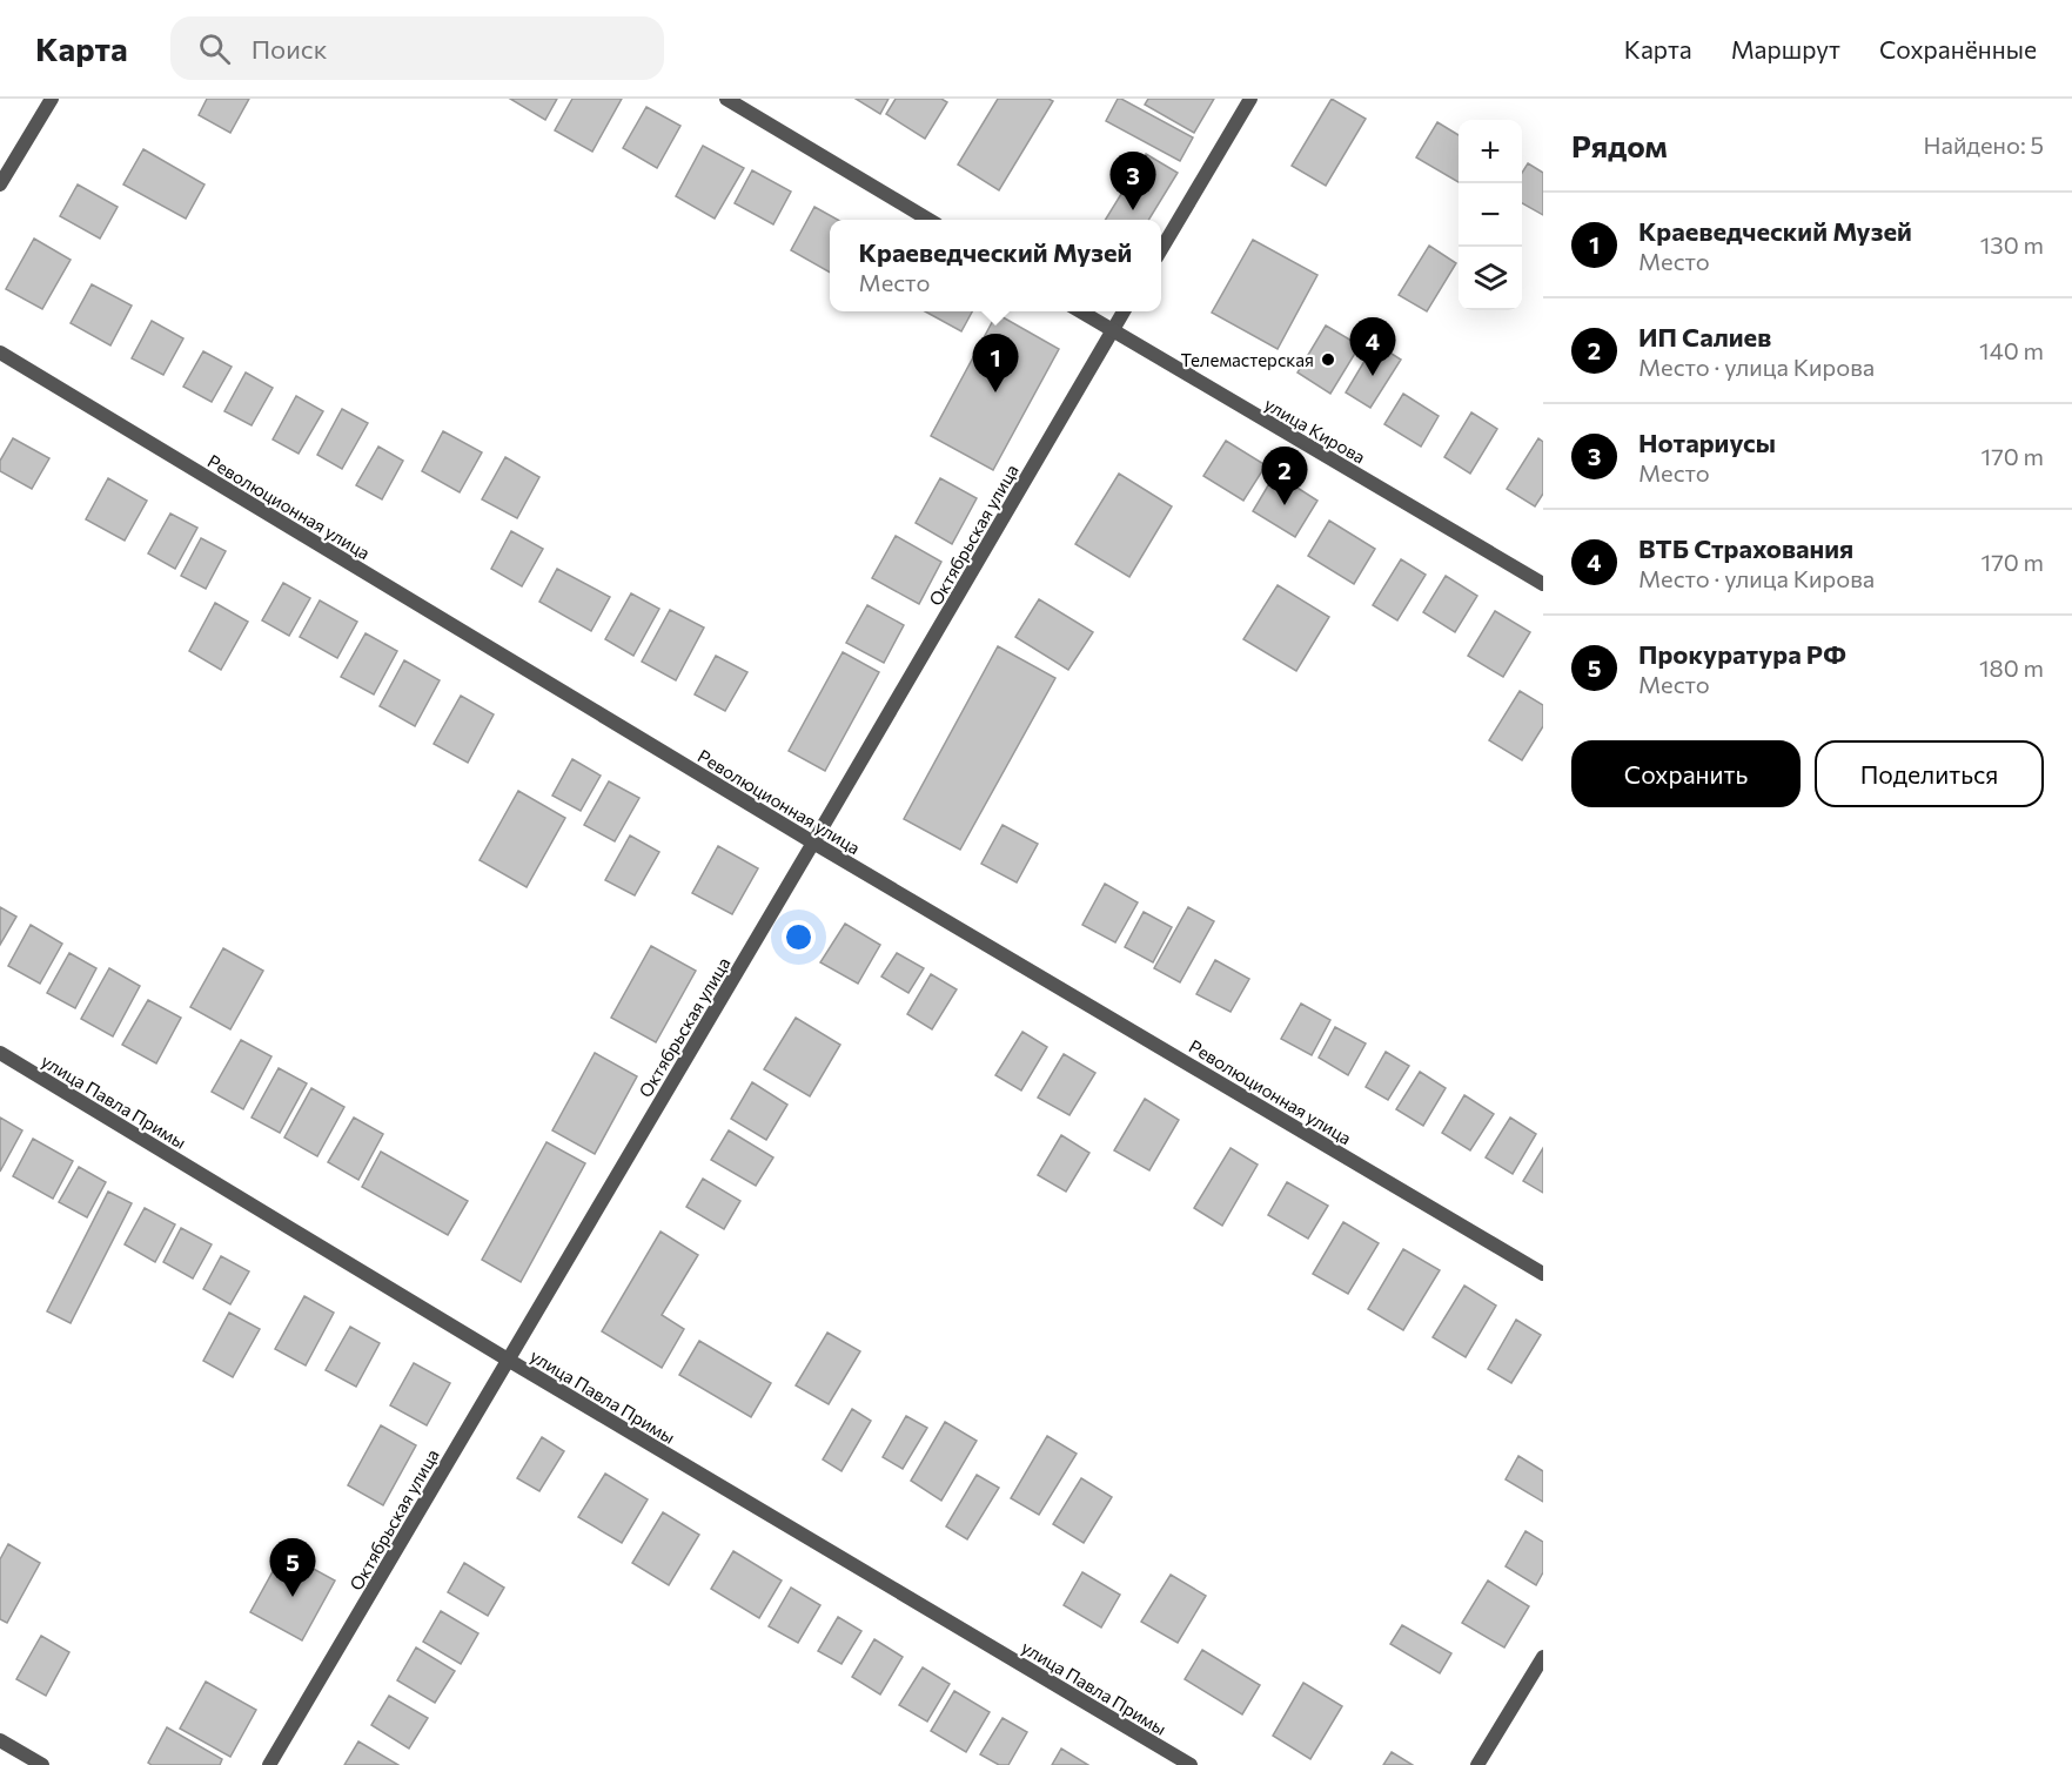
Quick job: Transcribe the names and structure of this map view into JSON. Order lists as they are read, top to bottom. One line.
{"streets":{"street":["улица Кирова","Революционная улица","Октябрьская улица","улица Павла Примы"]},"crossings":[["улица Кирова","Октябрьская улица"],["Революционная улица","Октябрьская улица"],["Октябрьская улица","улица Павла Примы"]],"places":["Телемастерская"],"page":{"header":"Карта","search":"Поиск","nav":["Карта","Маршрут","Сохранённые"],"heading":["Рядом","Найдено: 5"],"map_buttons":["+","−"],"pins":["3","4","1","2","5"],"list":[{"mark":"1","name":"Краеведческий Музей","note":"Место","value":"130 m"},{"mark":"2","name":"ИП Салиев","note":"Место · улица Кирова","value":"140 m"},{"mark":"3","name":"Нотариусы","note":"Место","value":"170 m"},{"mark":"4","name":"ВТБ Страхования","note":"Место · улица Кирова","value":"170 m"},{"mark":"5","name":"Прокуратура РФ","note":"Место","value":"180 m"}],"popup":["Краеведческий Музей","Место"],"buttons":["Сохранить","Поделиться"]}}
